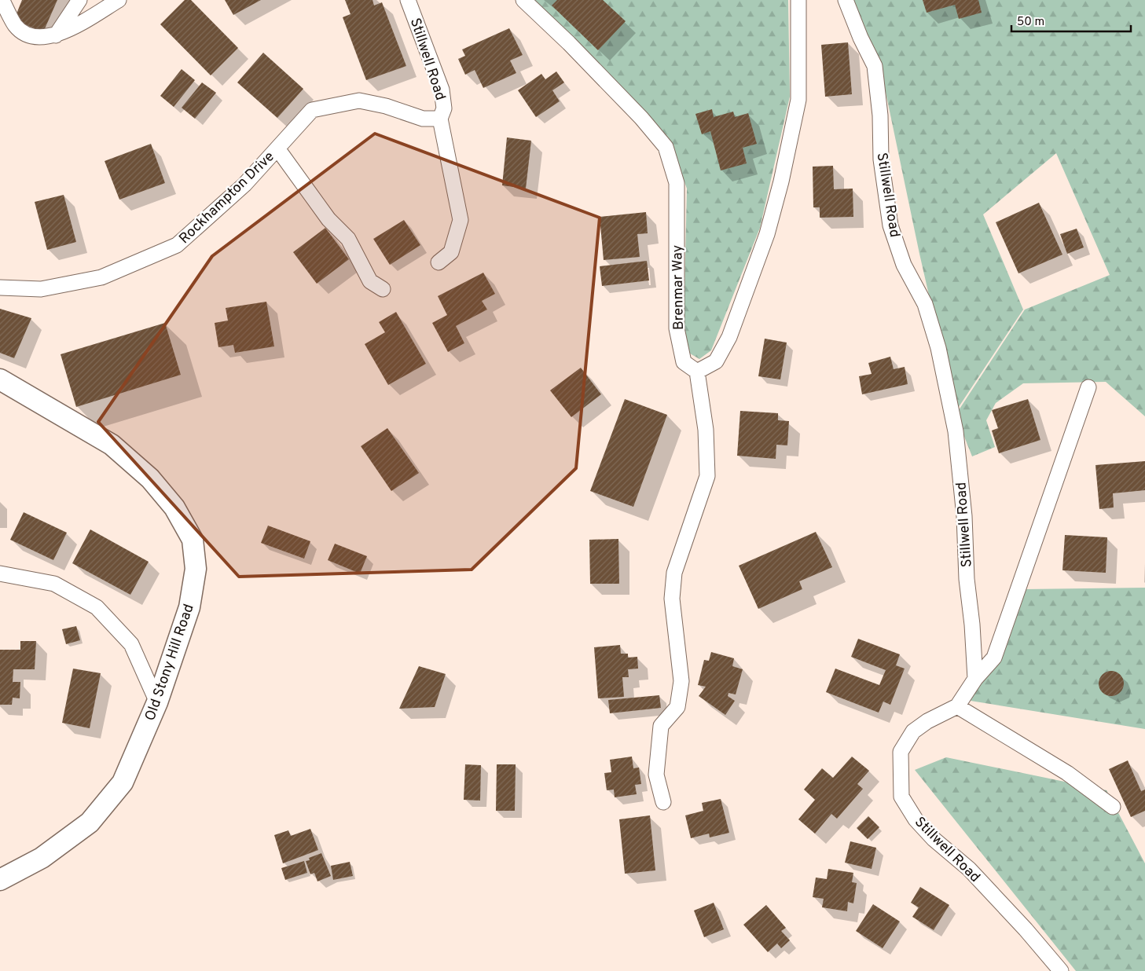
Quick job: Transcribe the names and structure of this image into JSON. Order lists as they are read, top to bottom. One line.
{"streets":{"street":["Stillwell Road","Rockhampton Drive","Brenmar Way","Old Stony Hill Road"]},"crossings":[["Stillwell Road","Rockhampton Drive"]],"scale_bar":"50 m"}
